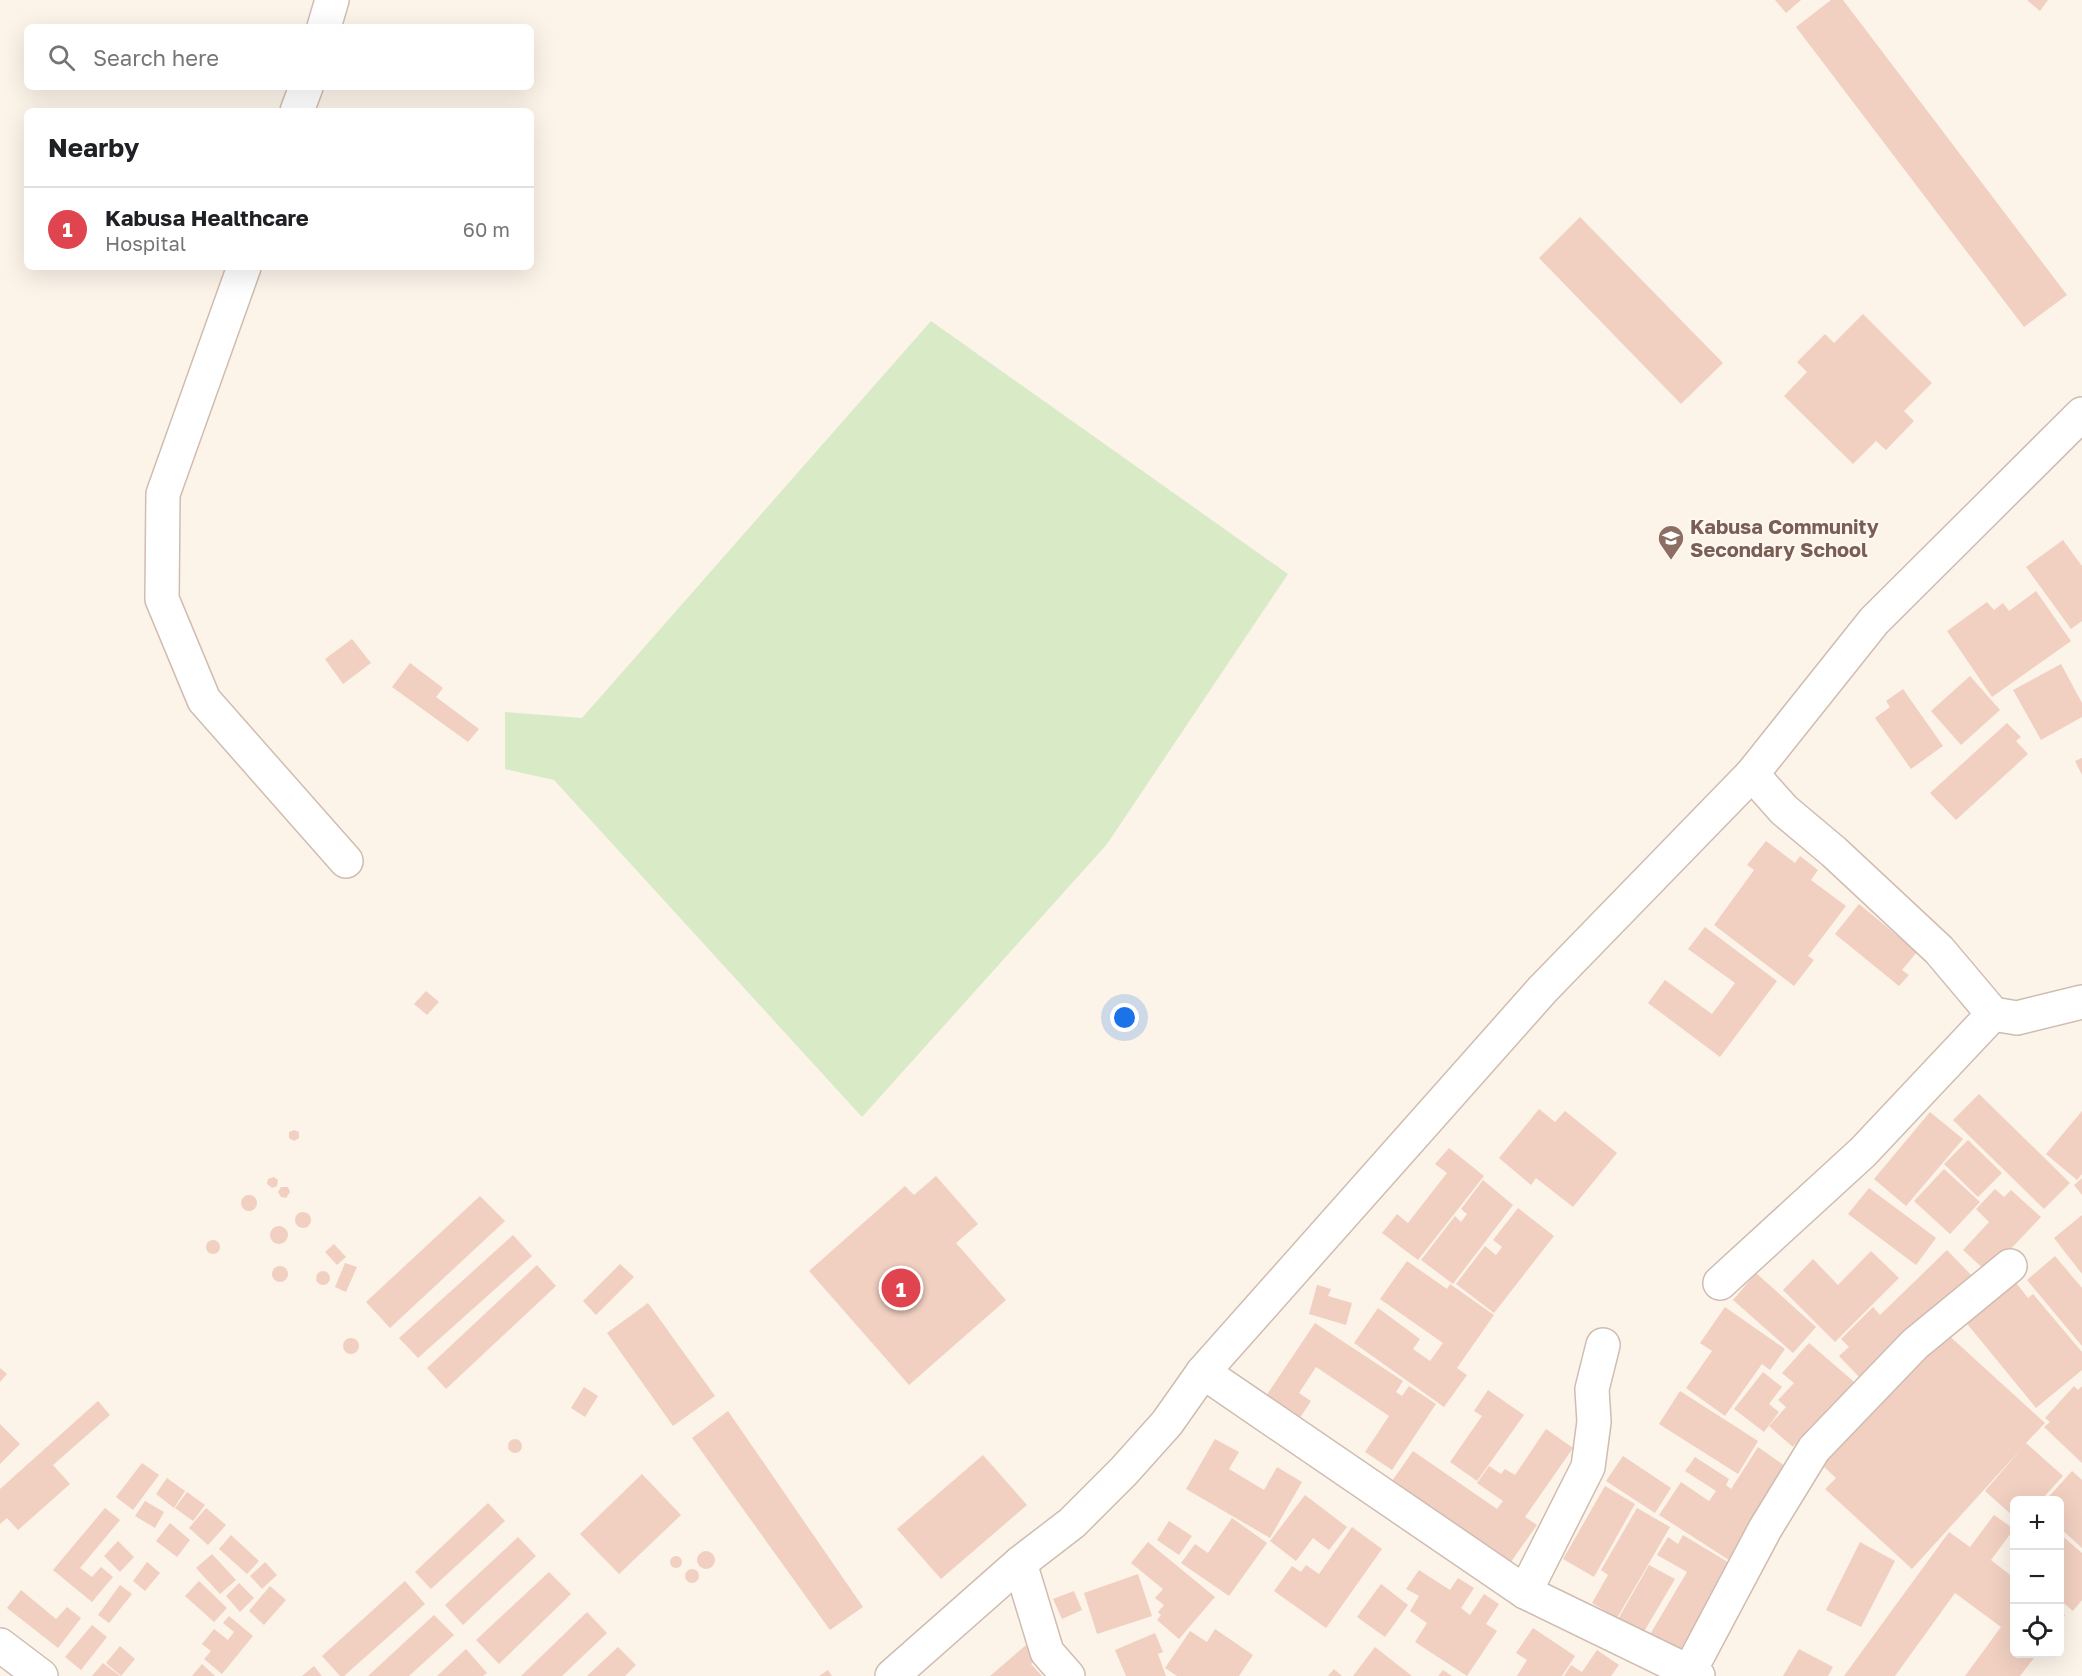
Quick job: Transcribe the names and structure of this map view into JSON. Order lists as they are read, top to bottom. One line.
{"places":{"school or university":["Kabusa Community Secondary School"]},"page":{"search":"Search here","heading":"Nearby","list":[{"mark":"1","name":"Kabusa Healthcare","note":"Hospital","value":"60 m"}],"pins":"1","map_buttons":["+","−"]}}
